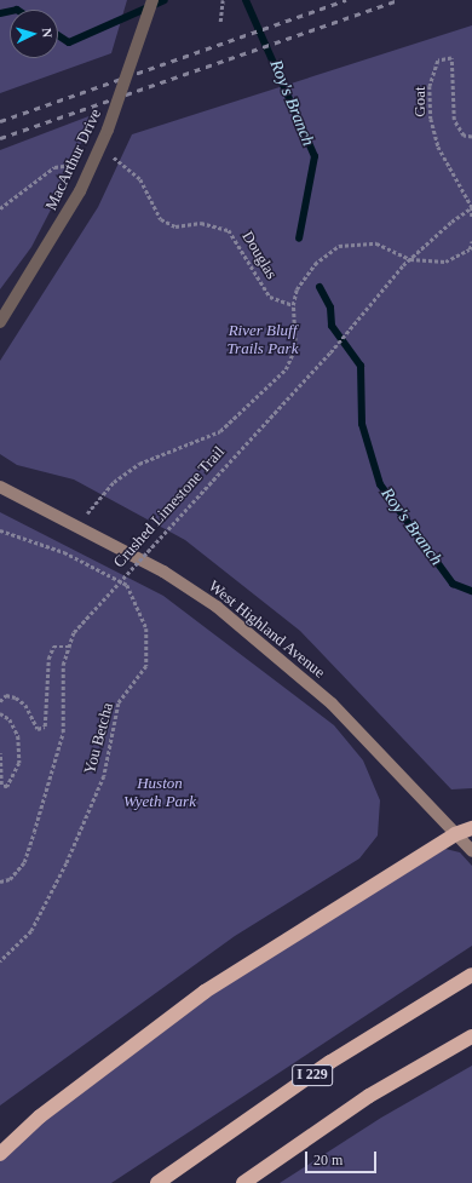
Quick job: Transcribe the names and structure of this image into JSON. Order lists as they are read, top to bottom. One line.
{"streets":{"highway":["I 229"],"street":["MacArthur Drive","West Highland Avenue"],"path":["Goat","Douglas","Crushed Limestone Trail","You Betcha"]},"crossings":[["Goat","Crushed Limestone Trail"],["Douglas","Crushed Limestone Trail"]],"water":["Roy's Branch"],"parks":["River Bluff Trails Park","Huston Wyeth Park"],"scale_bar":"20 m","north":"right"}
